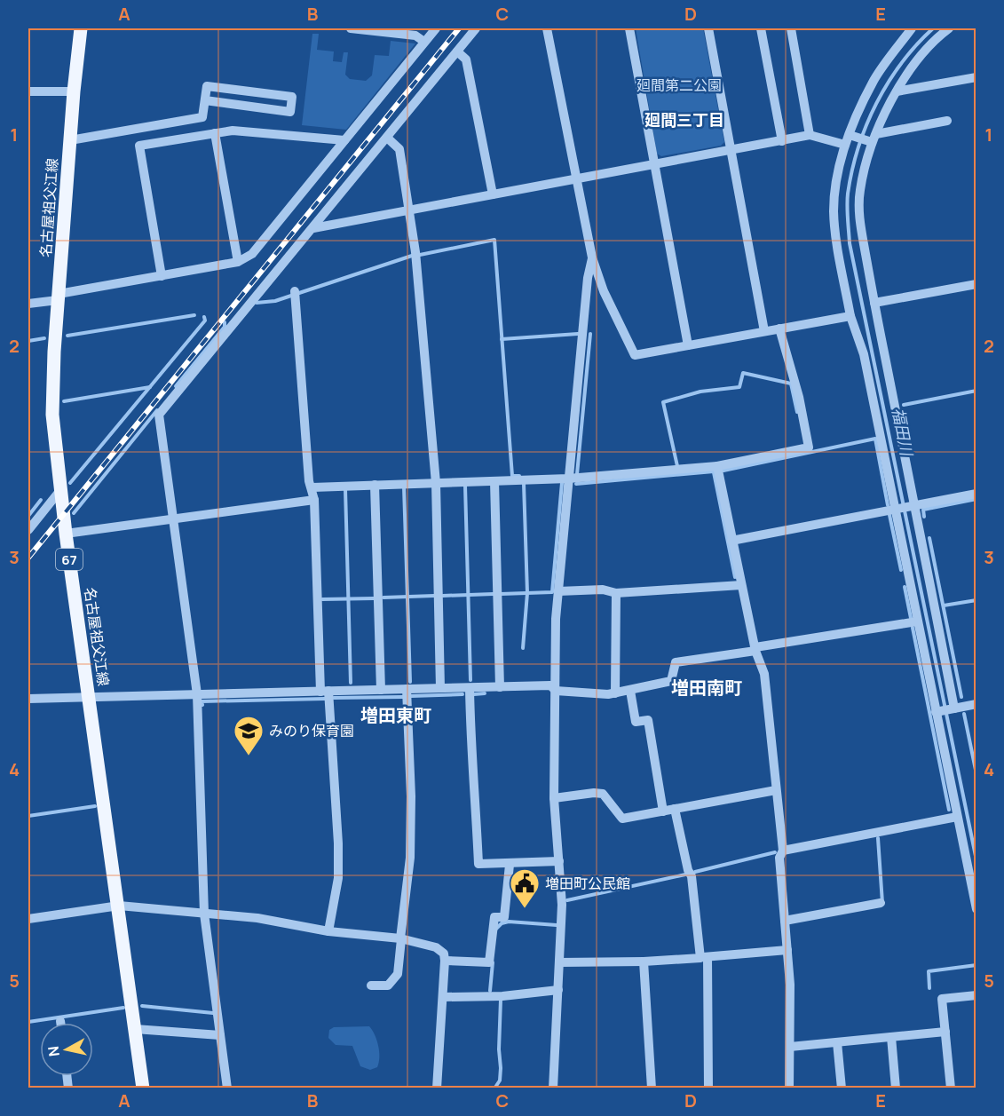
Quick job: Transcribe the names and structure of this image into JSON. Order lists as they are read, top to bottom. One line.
{"streets":{"main road":["名古屋祖父江線","67"]},"districts":["廻間三丁目","増田南町","増田東町"],"water":["福田川"],"parks":["廻間第二公園"],"places":{"school or university":["みのり保育園"],"public building":["増田町公民館"]},"north":"left","grid":{"columns":["A","B","C","D","E"],"rows":["1","2","3","4","5"]}}
